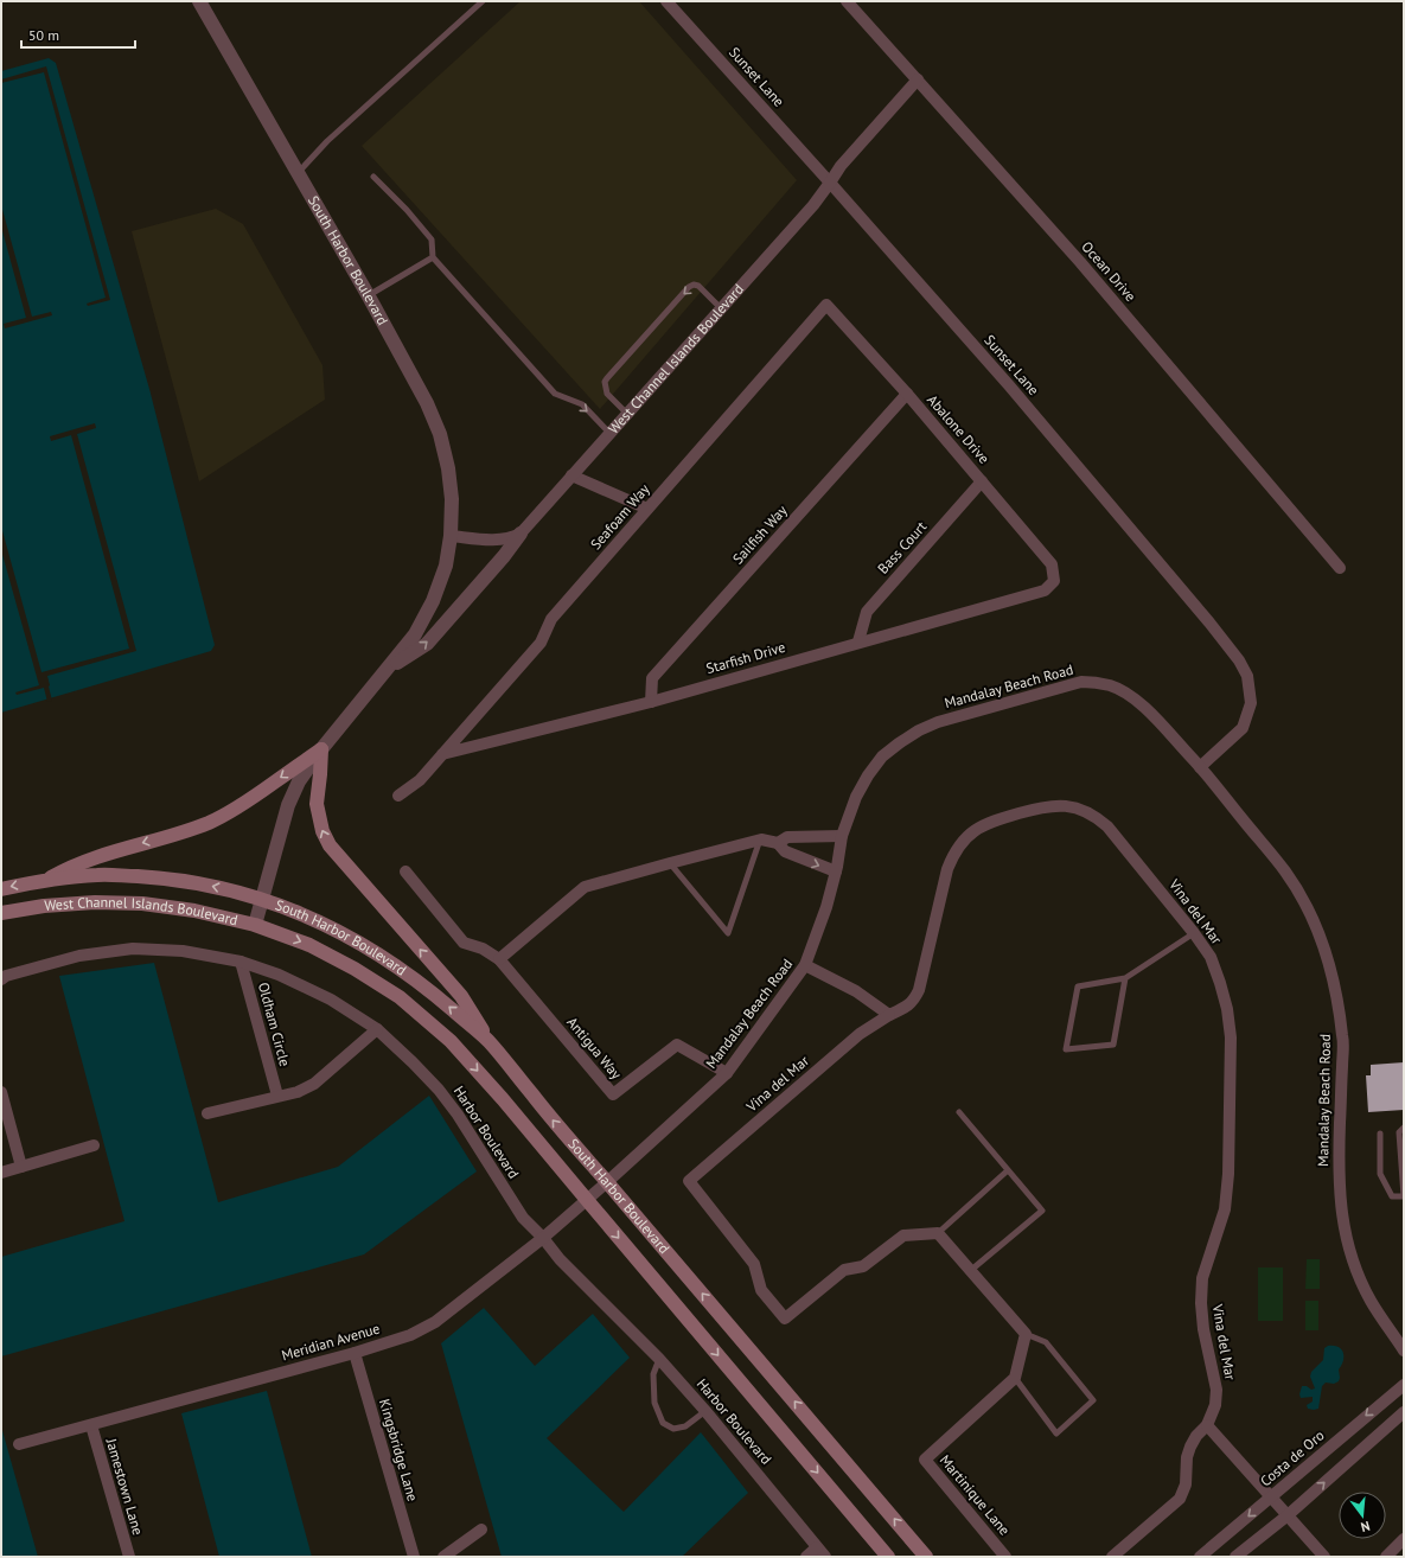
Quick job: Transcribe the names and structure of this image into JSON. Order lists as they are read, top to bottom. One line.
{"streets":{"main road":["South Harbor Boulevard","West Channel Islands Boulevard"],"street":["Sunset Lane","Ocean Drive","Abalone Drive","Seafoam Way","Sailfish Way","Bass Court","Starfish Drive","Mandalay Beach Road","Vina del Mar","Oldham Circle","Antigua Way","Harbor Boulevard","Meridian Avenue","Kingsbridge Lane","Costa de Oro","Jamestown Lane","Martinique Lane"]},"crossings":[["Sunset Lane","West Channel Islands Boulevard"],["Sunset Lane","Mandalay Beach Road"],["South Harbor Boulevard","West Channel Islands Boulevard"],["South Harbor Boulevard","Mandalay Beach Road"],["South Harbor Boulevard","Meridian Avenue"],["Ocean Drive","West Channel Islands Boulevard"],["Abalone Drive","Seafoam Way"],["Abalone Drive","Sailfish Way"],["Abalone Drive","Bass Court"],["Abalone Drive","Starfish Drive"],["Seafoam Way","Starfish Drive"],["Sailfish Way","Starfish Drive"],["Bass Court","Starfish Drive"],["Mandalay Beach Road","Antigua Way"],["Mandalay Beach Road","Meridian Avenue"],["Oldham Circle","Harbor Boulevard"],["Harbor Boulevard","Meridian Avenue"],["Meridian Avenue","Kingsbridge Lane"],["Meridian Avenue","Jamestown Lane"]],"scale_bar":"50 m","north":"bottom"}
